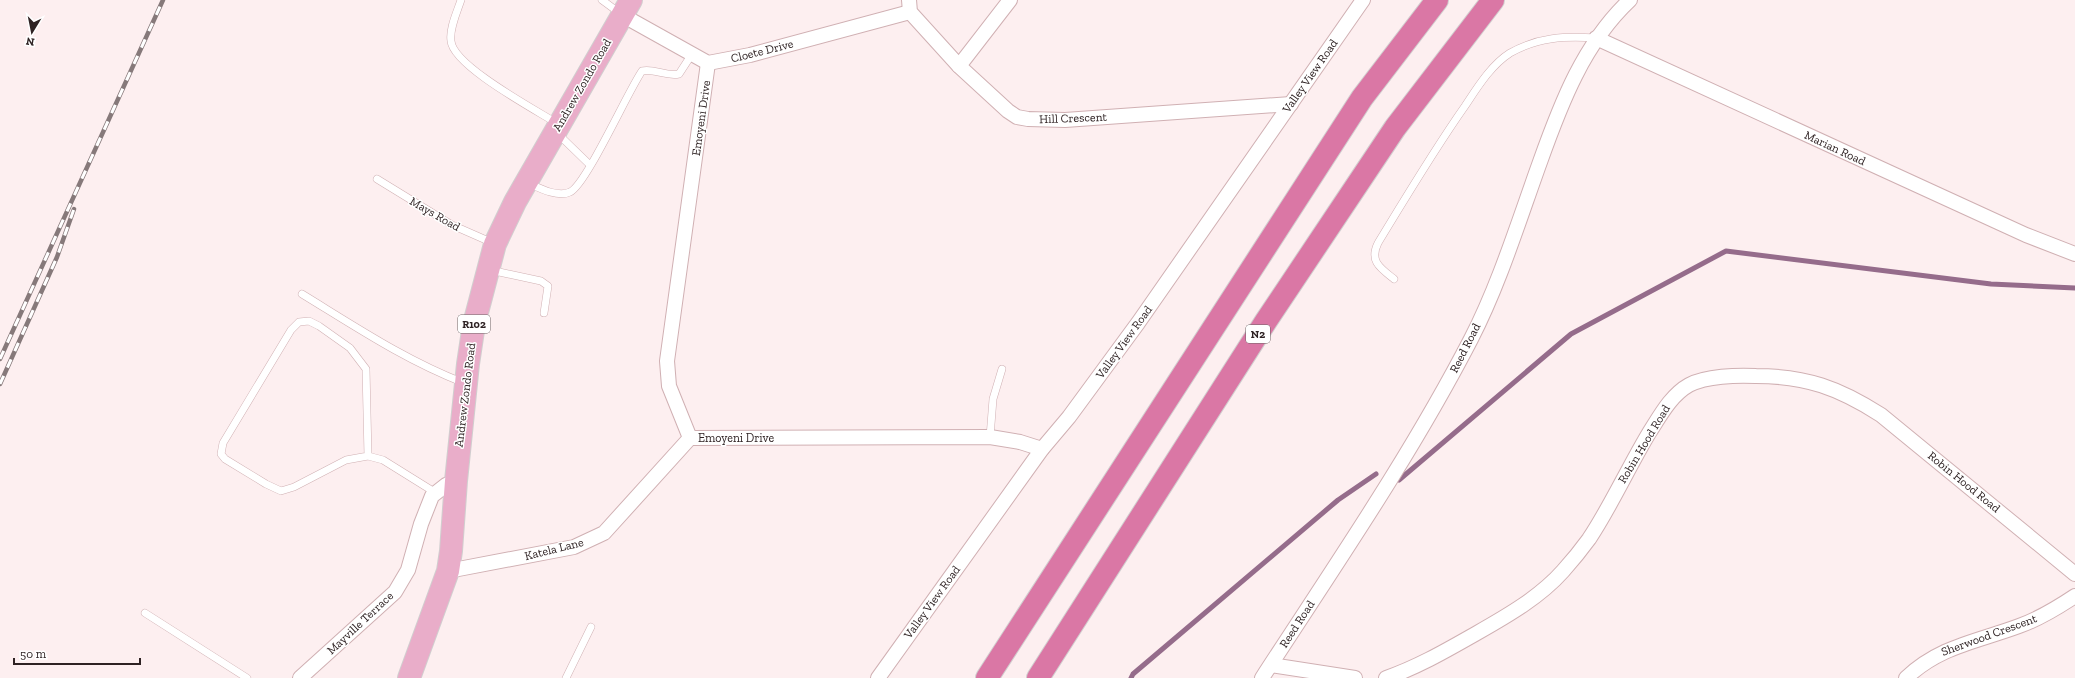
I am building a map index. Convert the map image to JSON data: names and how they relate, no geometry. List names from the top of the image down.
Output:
{
  "streets": {
    "highway": ["N2"],
    "main road": ["Andrew Zondo Road", "R102"],
    "street": [
      "Cloete Drive",
      "Valley View Road",
      "Emoyeni Drive",
      "Hill Crescent",
      "Marian Road",
      "Reed Road",
      "Robin Hood Road",
      "Katela Lane",
      "Mayville Terrace",
      "Sherwood Crescent"
    ],
    "lane": ["Mays Road"]
  },
  "crossings": [
    ["Cloete Drive", "Emoyeni Drive"],
    ["Cloete Drive", "Hill Crescent"],
    ["Valley View Road", "Emoyeni Drive"],
    ["Valley View Road", "Hill Crescent"],
    ["Andrew Zondo Road", "Mays Road"],
    ["Andrew Zondo Road", "Katela Lane"],
    ["Andrew Zondo Road", "Mayville Terrace"],
    ["Emoyeni Drive", "Katela Lane"],
    ["Marian Road", "Reed Road"]
  ],
  "scale_bar": "50 m",
  "north": "bottom"
}
